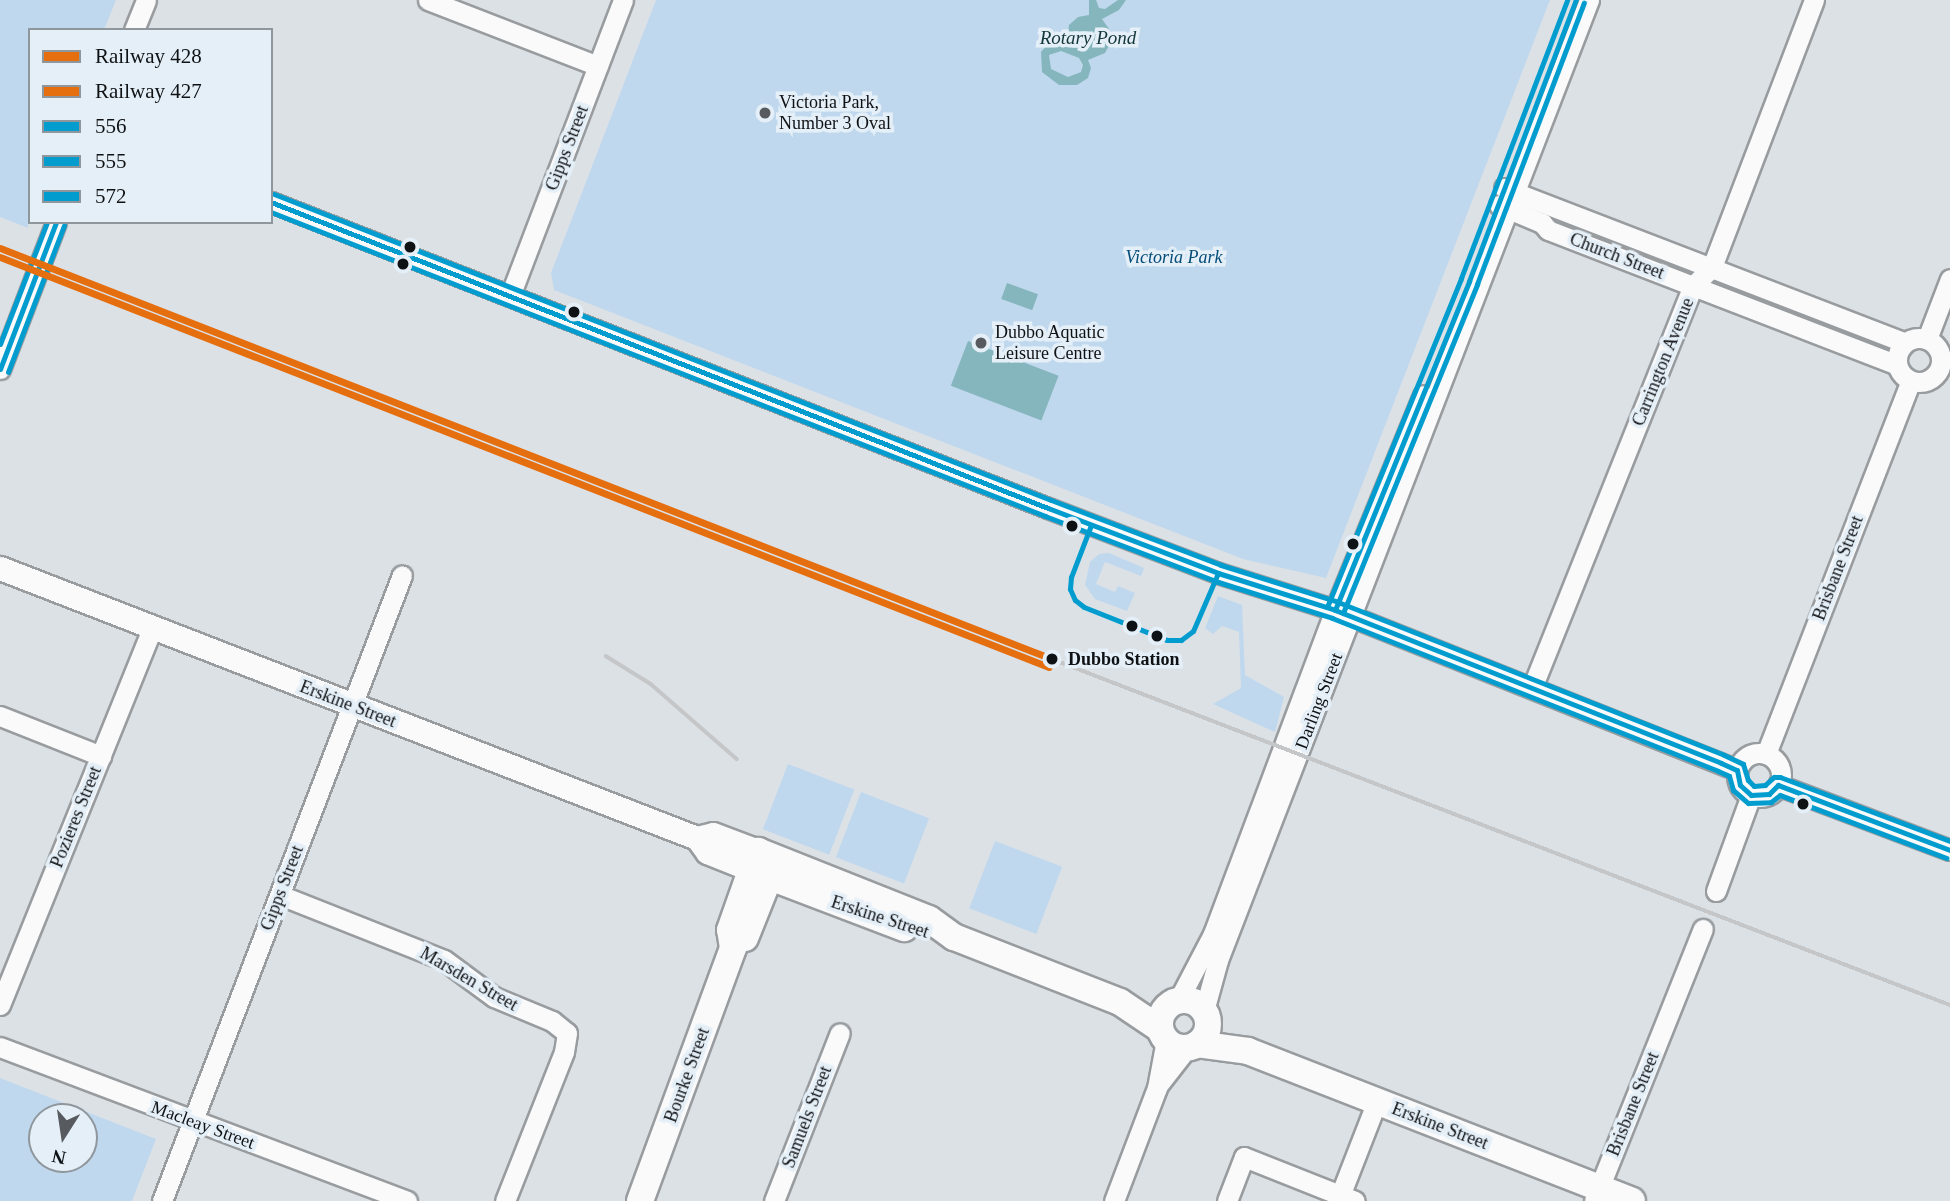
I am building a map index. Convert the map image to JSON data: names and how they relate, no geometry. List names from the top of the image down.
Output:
{
  "streets": {
    "highway": ["Erskine Street", "Bourke Street"],
    "street": [
      "Gipps Street",
      "Church Street",
      "Carrington Avenue",
      "Brisbane Street",
      "Darling Street",
      "Pozieres Street",
      "Marsden Street",
      "Samuels Street",
      "Macleay Street"
    ]
  },
  "crossings": [
    ["Gipps Street", "Erskine Street"],
    ["Gipps Street", "Marsden Street"],
    ["Gipps Street", "Macleay Street"],
    ["Church Street", "Carrington Avenue"],
    ["Church Street", "Brisbane Street"],
    ["Church Street", "Darling Street"],
    ["Brisbane Street", "Erskine Street"],
    ["Darling Street", "Erskine Street"],
    ["Erskine Street", "Pozieres Street"],
    ["Erskine Street", "Bourke Street"]
  ],
  "water": ["Rotary Pond"],
  "parks": ["Victoria Park"],
  "places": ["Victoria Park, Number 3 Oval", "Dubbo Aquatic Leisure Centre", "Dubbo Station"],
  "lines": [
    "transit line 556",
    "transit line 572",
    "transit line 555",
    "rail line 428",
    "rail line 427"
  ],
  "legend": [
    "Railway 428",
    "Railway 427",
    "556",
    "555",
    "572"
  ],
  "north": "bottom"
}
